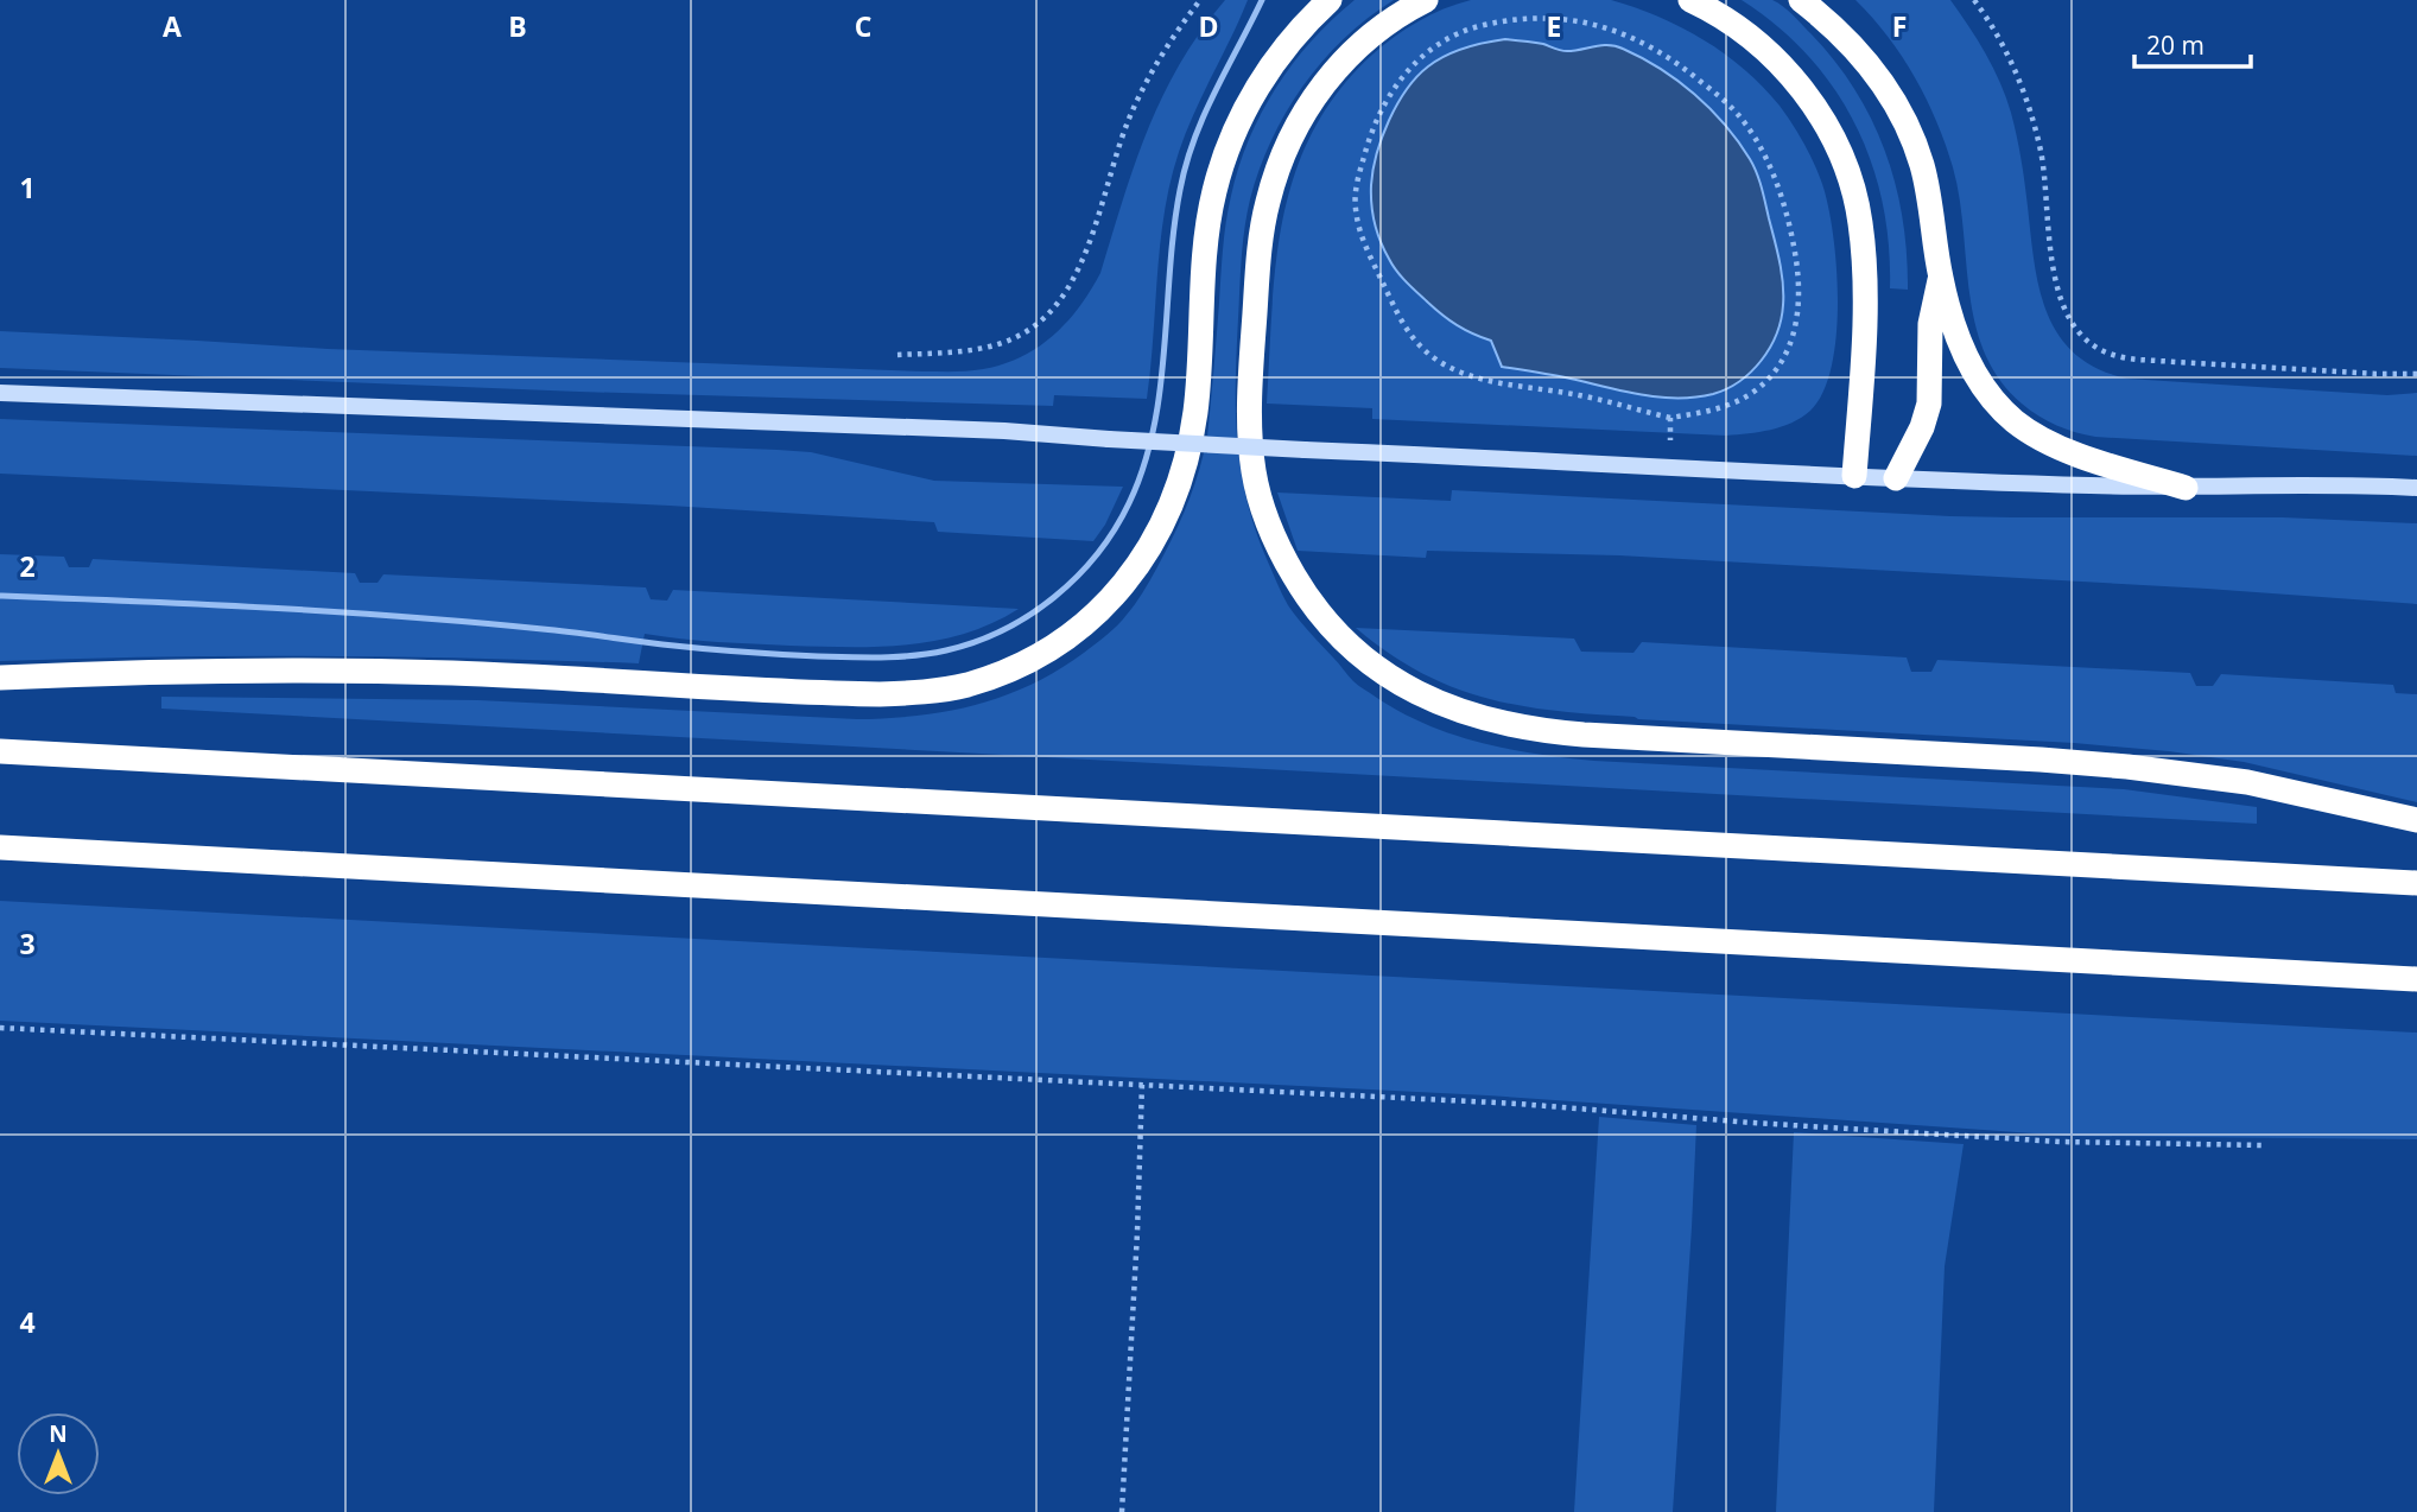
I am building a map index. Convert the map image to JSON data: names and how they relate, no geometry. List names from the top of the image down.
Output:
{
  "scale_bar": "20 m",
  "north": "top",
  "grid": {
    "columns": [
      "A",
      "B",
      "C",
      "D",
      "E",
      "F"
    ],
    "rows": [
      "1",
      "2",
      "3",
      "4"
    ]
  }
}
